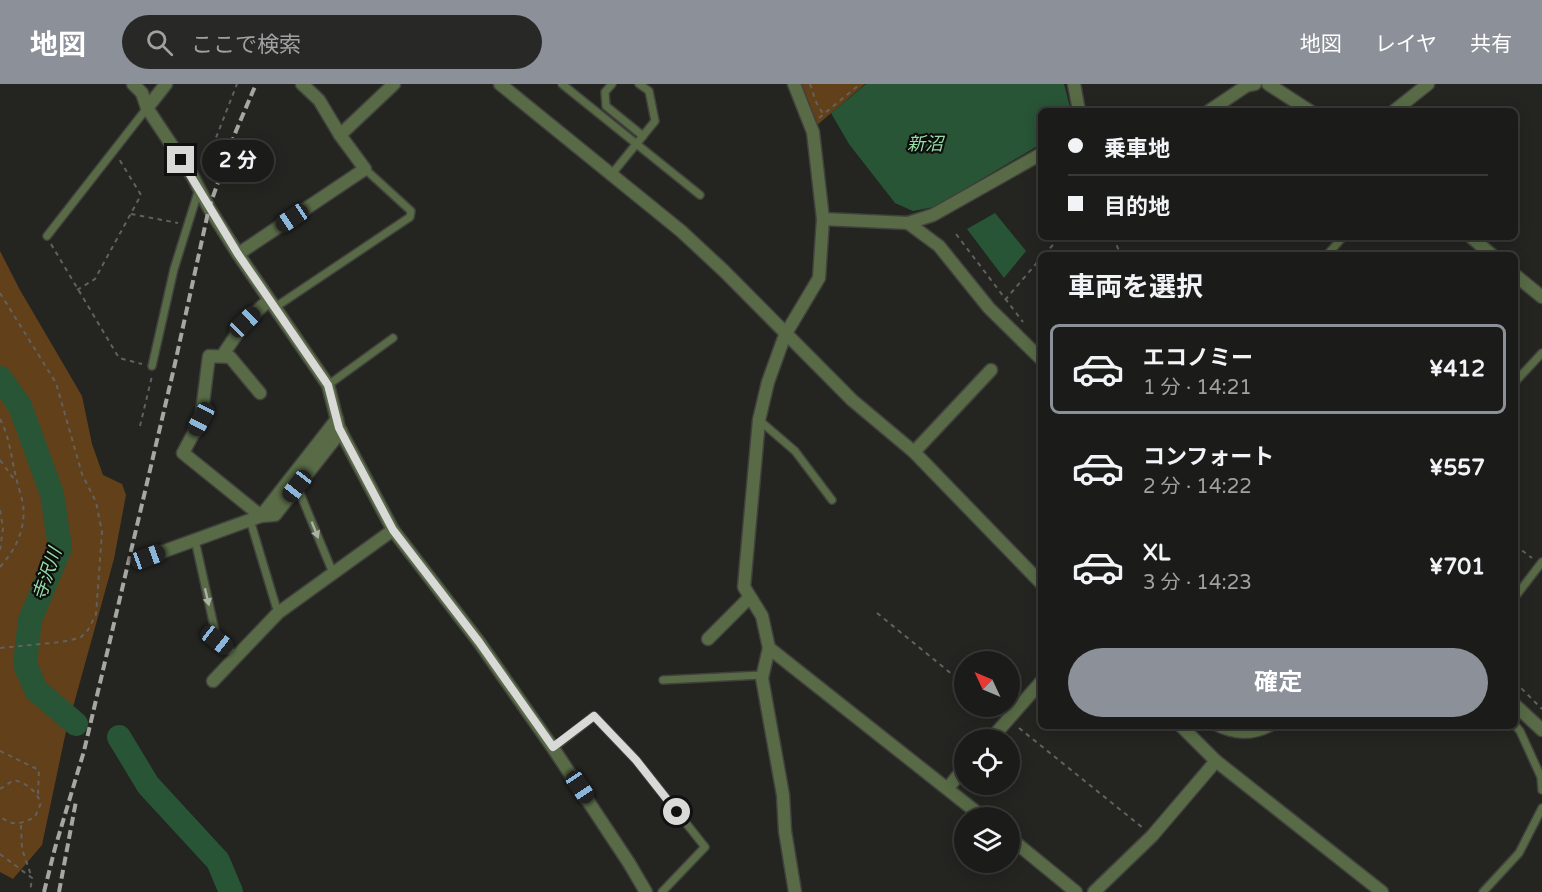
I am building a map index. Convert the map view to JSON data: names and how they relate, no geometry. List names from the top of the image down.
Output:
{
  "water": ["新沼", "寺沢川"],
  "north": "top left",
  "page": {
    "header": "地図",
    "search": "ここで検索",
    "nav": ["地図", "レイヤ", "共有"],
    "banner": ["乗車地", "目的地"],
    "bubble": "2 分",
    "heading": "車両を選択",
    "list": [
      {
        "name": "エコノミー",
        "note": "1 分 · 14:21",
        "value": "¥412"
      },
      {
        "name": "コンフォート",
        "note": "2 分 · 14:22",
        "value": "¥557"
      },
      {
        "name": "XL",
        "note": "3 分 · 14:23",
        "value": "¥701"
      }
    ],
    "buttons": "確定"
  }
}
